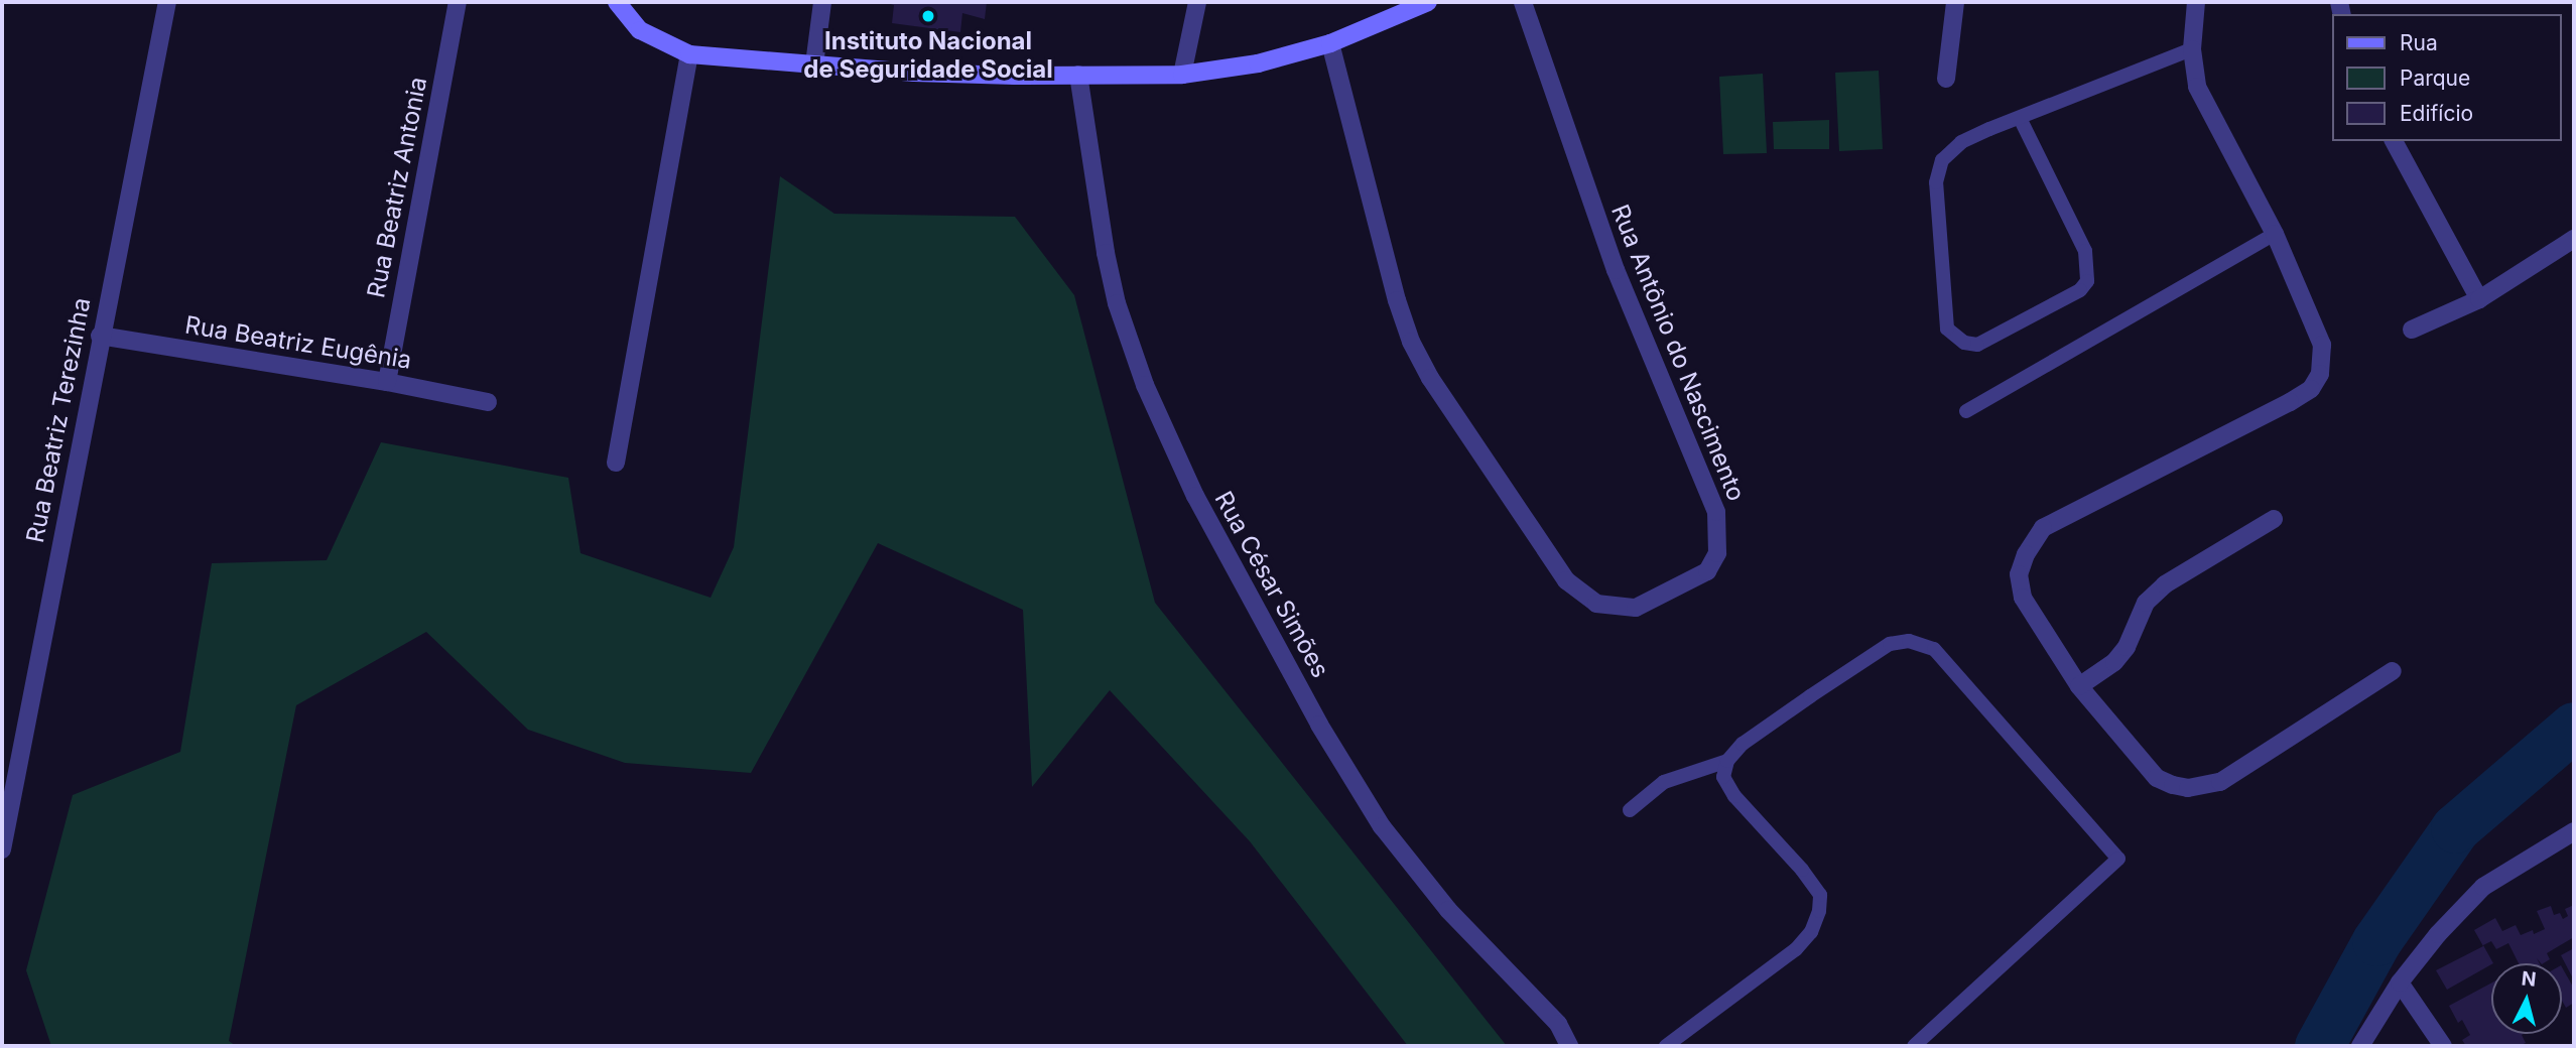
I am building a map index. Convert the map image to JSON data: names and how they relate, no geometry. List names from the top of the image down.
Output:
{
  "streets": {
    "street": [
      "Rua Beatriz Antonia",
      "Rua Beatriz Eugênia",
      "Rua Antônio do Nascimento",
      "Rua Beatriz Terezinha",
      "Rua César Simões"
    ]
  },
  "crossings": [
    ["Rua Beatriz Antonia", "Rua Beatriz Eugênia"],
    ["Rua Beatriz Eugênia", "Rua Beatriz Terezinha"]
  ],
  "places": ["Instituto Nacional de Seguridade Social"],
  "legend": ["Rua", "Parque", "Edifício"],
  "north": "top"
}
